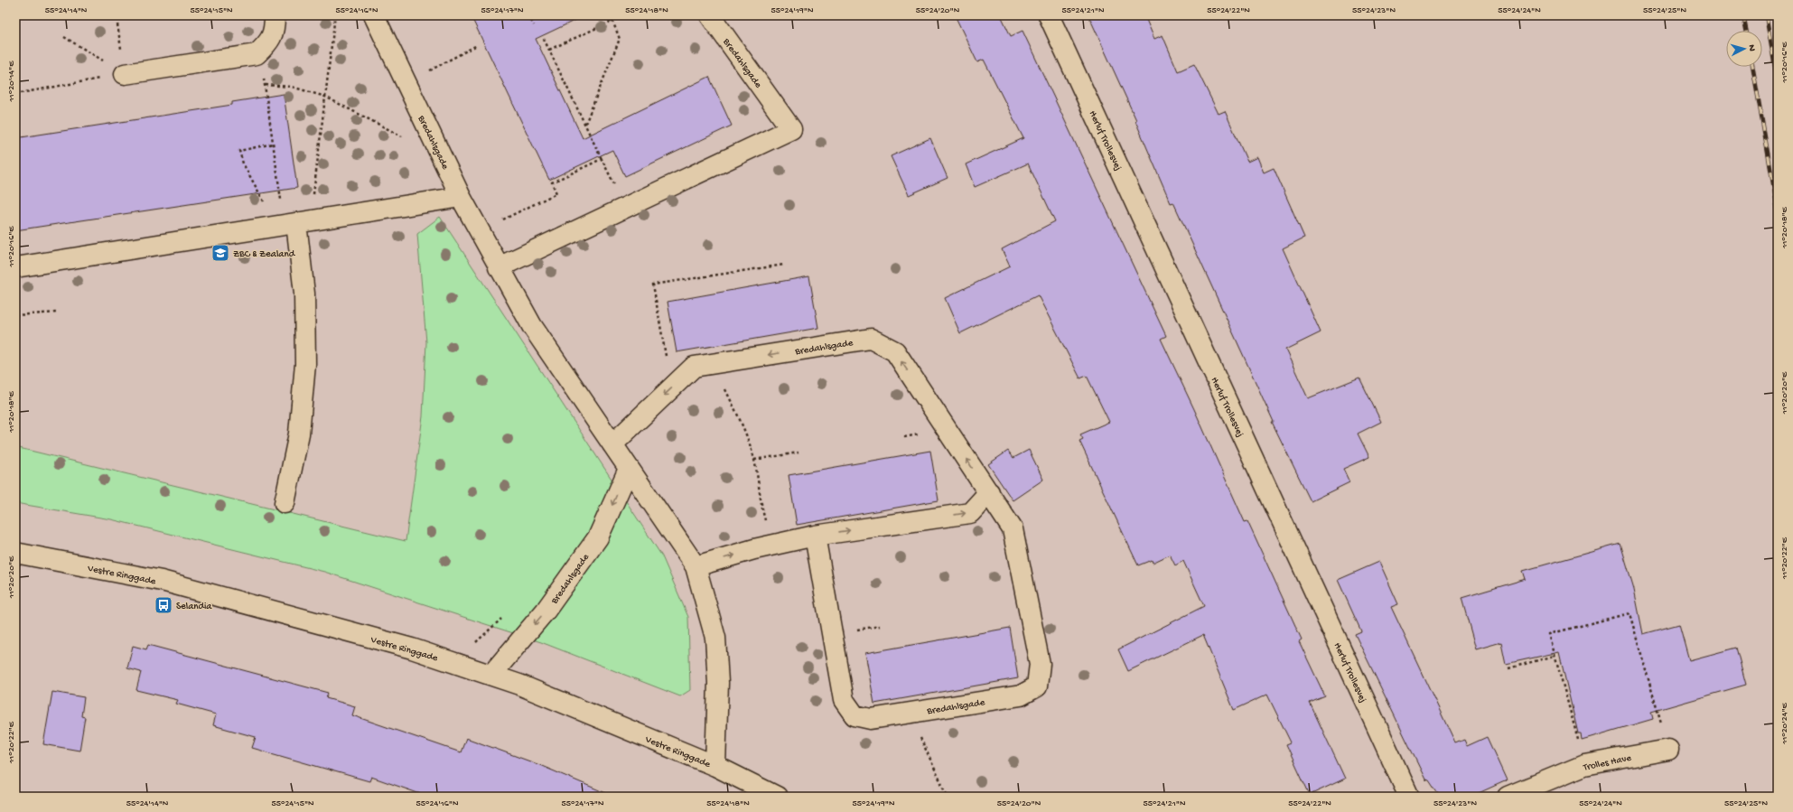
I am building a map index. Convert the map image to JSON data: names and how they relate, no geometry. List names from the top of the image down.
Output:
{
  "streets": {
    "street": [
      "Bredahlsgade",
      "Herluf Trollesvej",
      "Vestre Ringgade",
      "Trolles Have"
    ]
  },
  "crossings": [
    ["Bredahlsgade", "Vestre Ringgade"]
  ],
  "places": {
    "school or university": ["ZBC & Zealand"],
    "bus stop": ["Selandia"]
  },
  "north": "right",
  "coordinates": [
    "55°24'14\"N",
    "55°24'15\"N",
    "55°24'16\"N",
    "55°24'17\"N",
    "55°24'18\"N",
    "55°24'19\"N",
    "55°24'20\"N",
    "55°24'21\"N",
    "55°24'22\"N",
    "55°24'23\"N",
    "55°24'24\"N",
    "55°24'25\"N",
    "11°20'16\"E",
    "11°20'14\"E",
    "11°20'18\"E",
    "11°20'20\"E",
    "11°20'22\"E",
    "11°20'24\"E"
  ]
}
